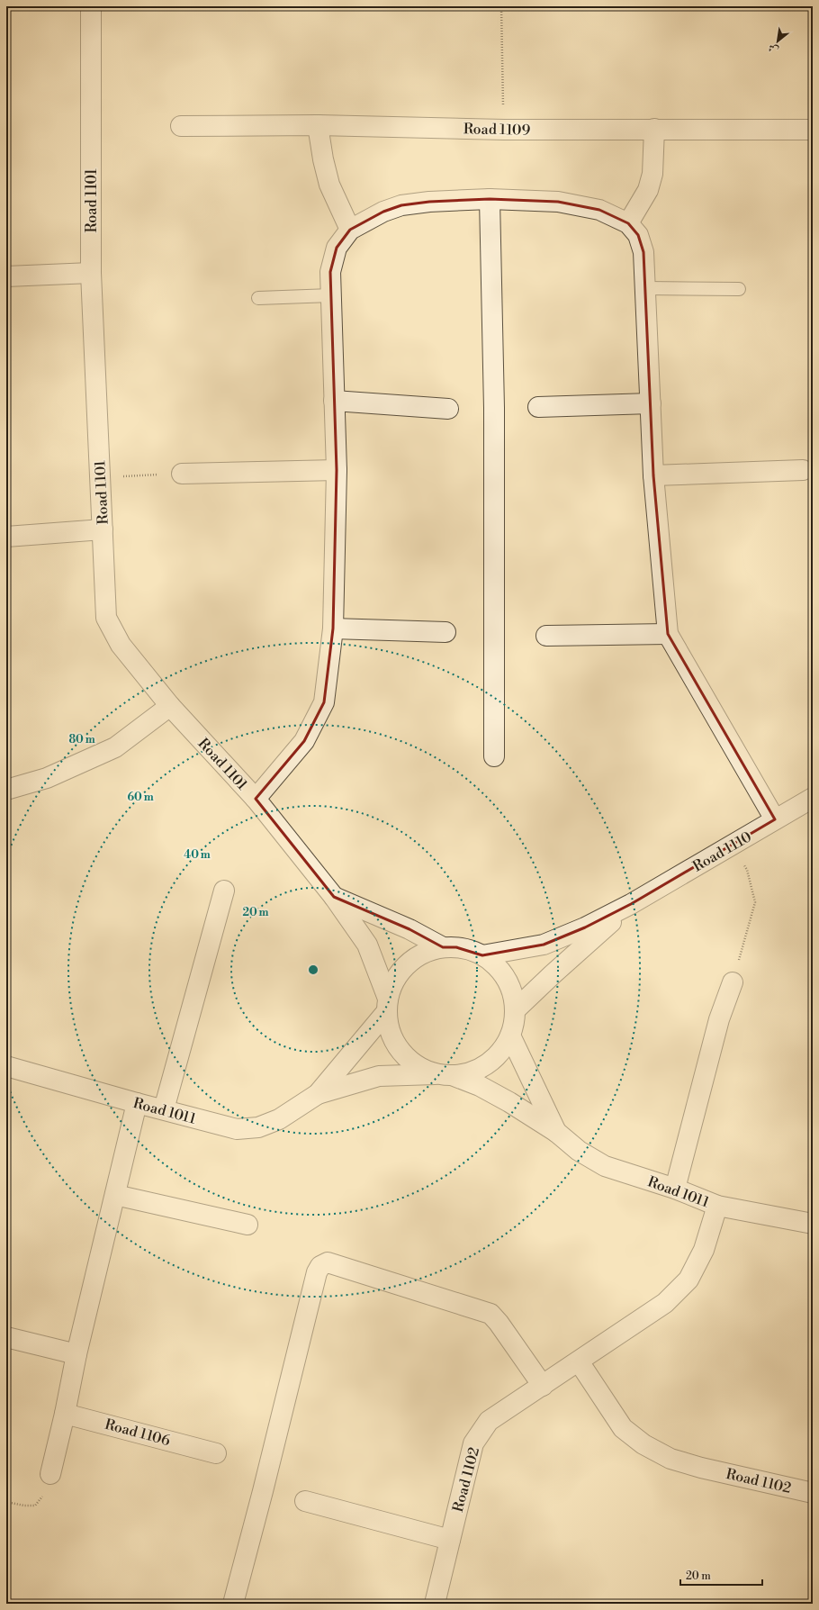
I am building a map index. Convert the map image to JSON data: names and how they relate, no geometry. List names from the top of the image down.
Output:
{
  "streets": {
    "street": [
      "Road 1109",
      "Road 1101",
      "Road 1110",
      "Road 1011",
      "Road 1106",
      "Road 1102"
    ]
  },
  "crossings": [
    ["Road 1101", "Road 1110"],
    ["Road 1101", "Road 1011"],
    ["Road 1110", "Road 1011"],
    ["Road 1011", "Road 1102"]
  ],
  "scale_bar": "20 m",
  "north": "bottom left",
  "rings": [
    "80 m",
    "60 m",
    "40 m",
    "20 m"
  ]
}
